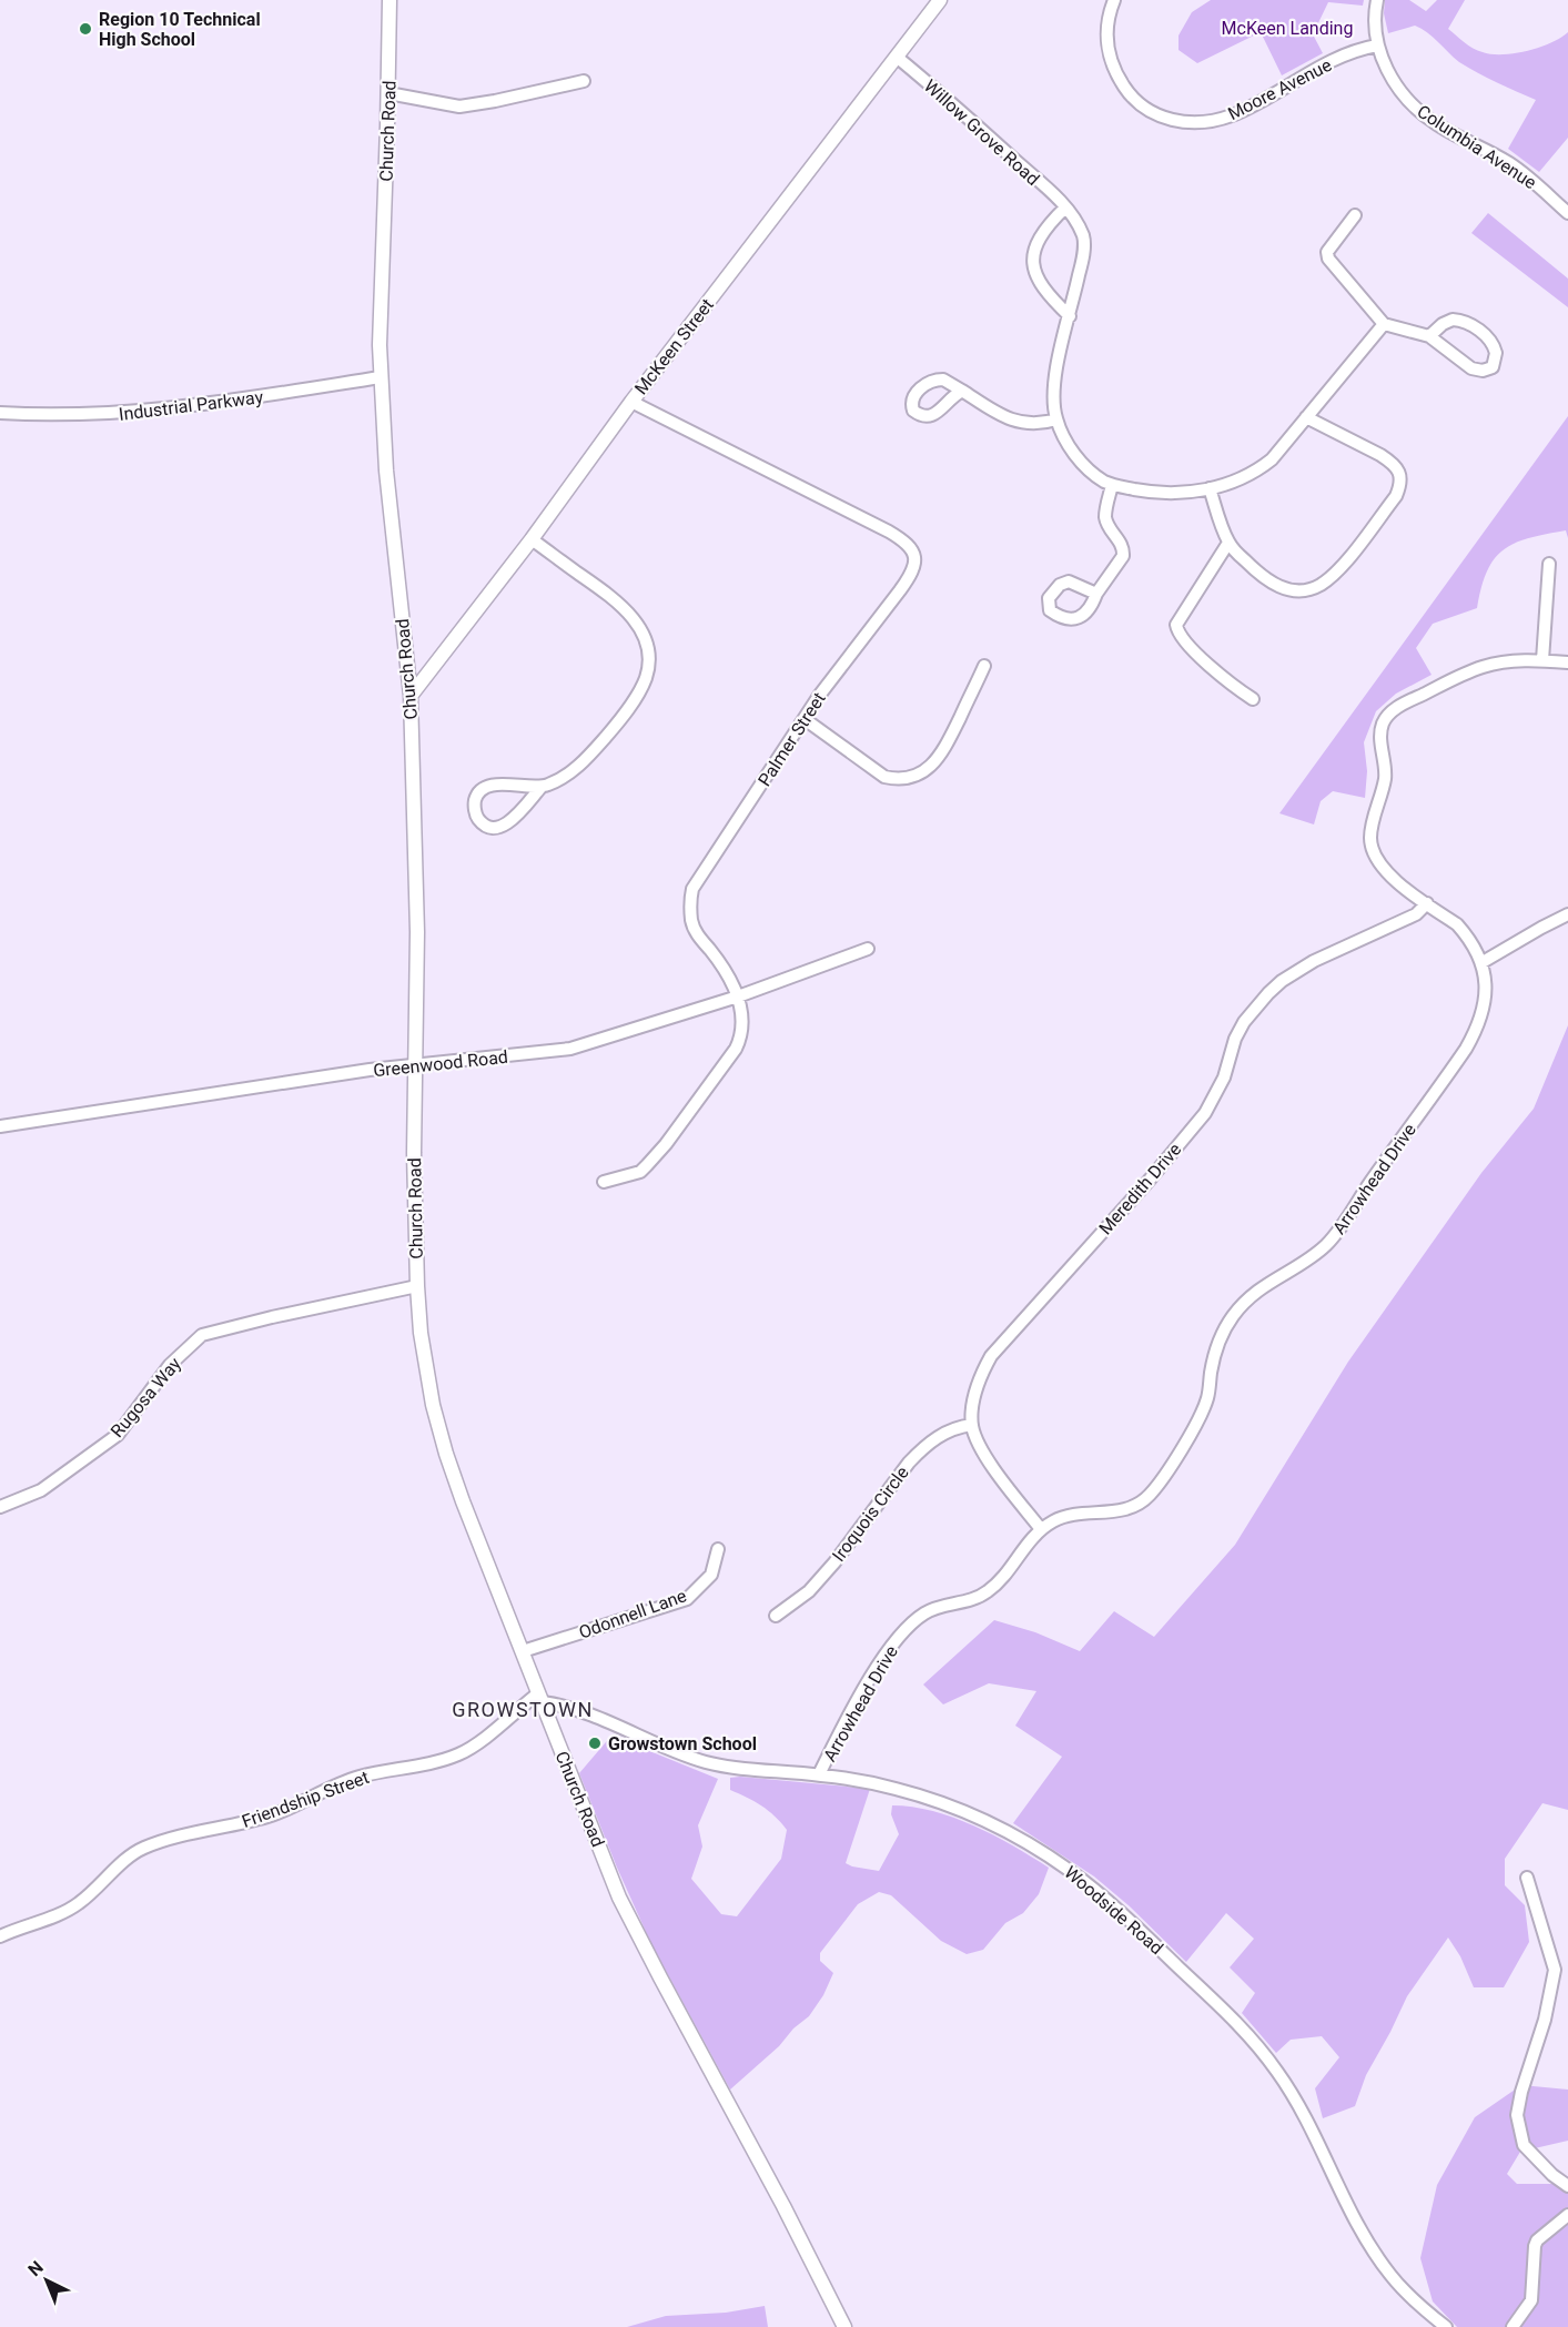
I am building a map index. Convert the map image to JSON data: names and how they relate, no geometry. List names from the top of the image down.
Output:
{
  "streets": {
    "street": [
      "Moore Avenue",
      "Church Road",
      "Willow Grove Road",
      "Columbia Avenue",
      "McKeen Street",
      "Industrial Parkway",
      "Palmer Street",
      "Greenwood Road",
      "Arrowhead Drive",
      "Meredith Drive",
      "Rugosa Way",
      "Iroquois Circle",
      "Odonnell Lane",
      "Friendship Street",
      "Woodside Road"
    ]
  },
  "crossings": [
    ["Moore Avenue", "Columbia Avenue"],
    ["Church Road", "McKeen Street"],
    ["Church Road", "Industrial Parkway"],
    ["Church Road", "Greenwood Road"],
    ["Church Road", "Rugosa Way"],
    ["Church Road", "Odonnell Lane"],
    ["Church Road", "Friendship Street"],
    ["Church Road", "Woodside Road"],
    ["Willow Grove Road", "McKeen Street"],
    ["McKeen Street", "Palmer Street"],
    ["Palmer Street", "Greenwood Road"],
    ["Arrowhead Drive", "Woodside Road"],
    ["Meredith Drive", "Iroquois Circle"],
    ["Friendship Street", "Woodside Road"]
  ],
  "districts": ["GROWSTOWN"],
  "parks": ["McKeen Landing"],
  "places": ["Region 10 Technical High School", "Growstown School"],
  "north": "top left"
}
